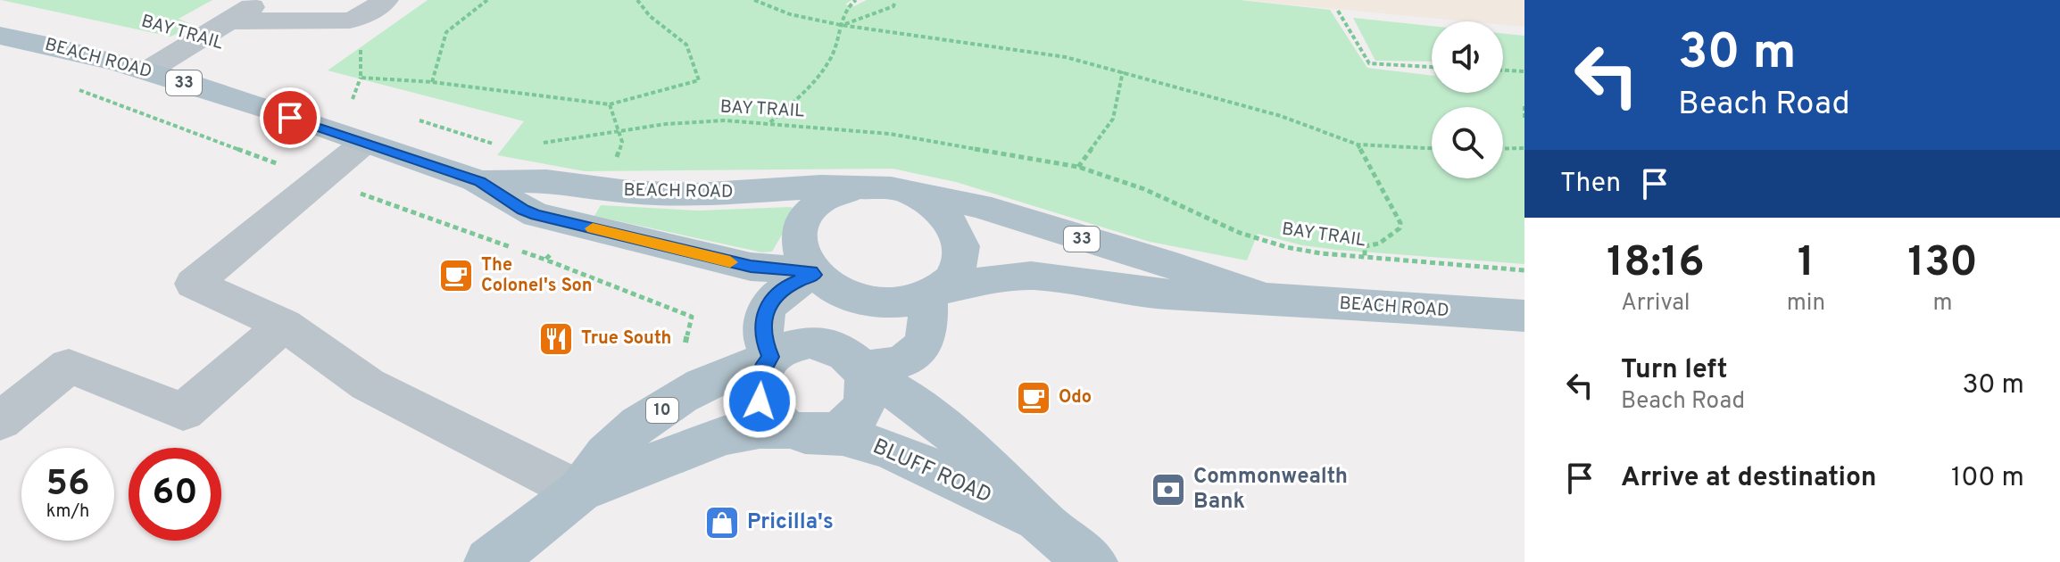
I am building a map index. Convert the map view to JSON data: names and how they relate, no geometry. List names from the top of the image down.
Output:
{
  "streets": {
    "main road": [
      "BEACH ROAD",
      "33",
      "10",
      "BLUFF ROAD"
    ],
    "path": ["BAY TRAIL"]
  },
  "crossings": [
    ["10", "BLUFF ROAD"]
  ],
  "places": {
    "cafe": ["The Colonel's Son", "Odo"],
    "restaurant": ["True South"],
    "bank": ["Commonwealth Bank"],
    "shop": ["Pricilla's"]
  },
  "page": {
    "turn": ["30 m", "Beach Road"],
    "then": "Then",
    "eta": [
      "18:16",
      "Arrival",
      "1",
      "min",
      "130",
      "m"
    ],
    "list": [
      {
        "name": "Turn left",
        "note": "Beach Road",
        "value": "30 m"
      },
      {
        "name": "Arrive at destination",
        "value": "100 m"
      }
    ],
    "speed": "56 km/h",
    "limit": "60"
  }
}
